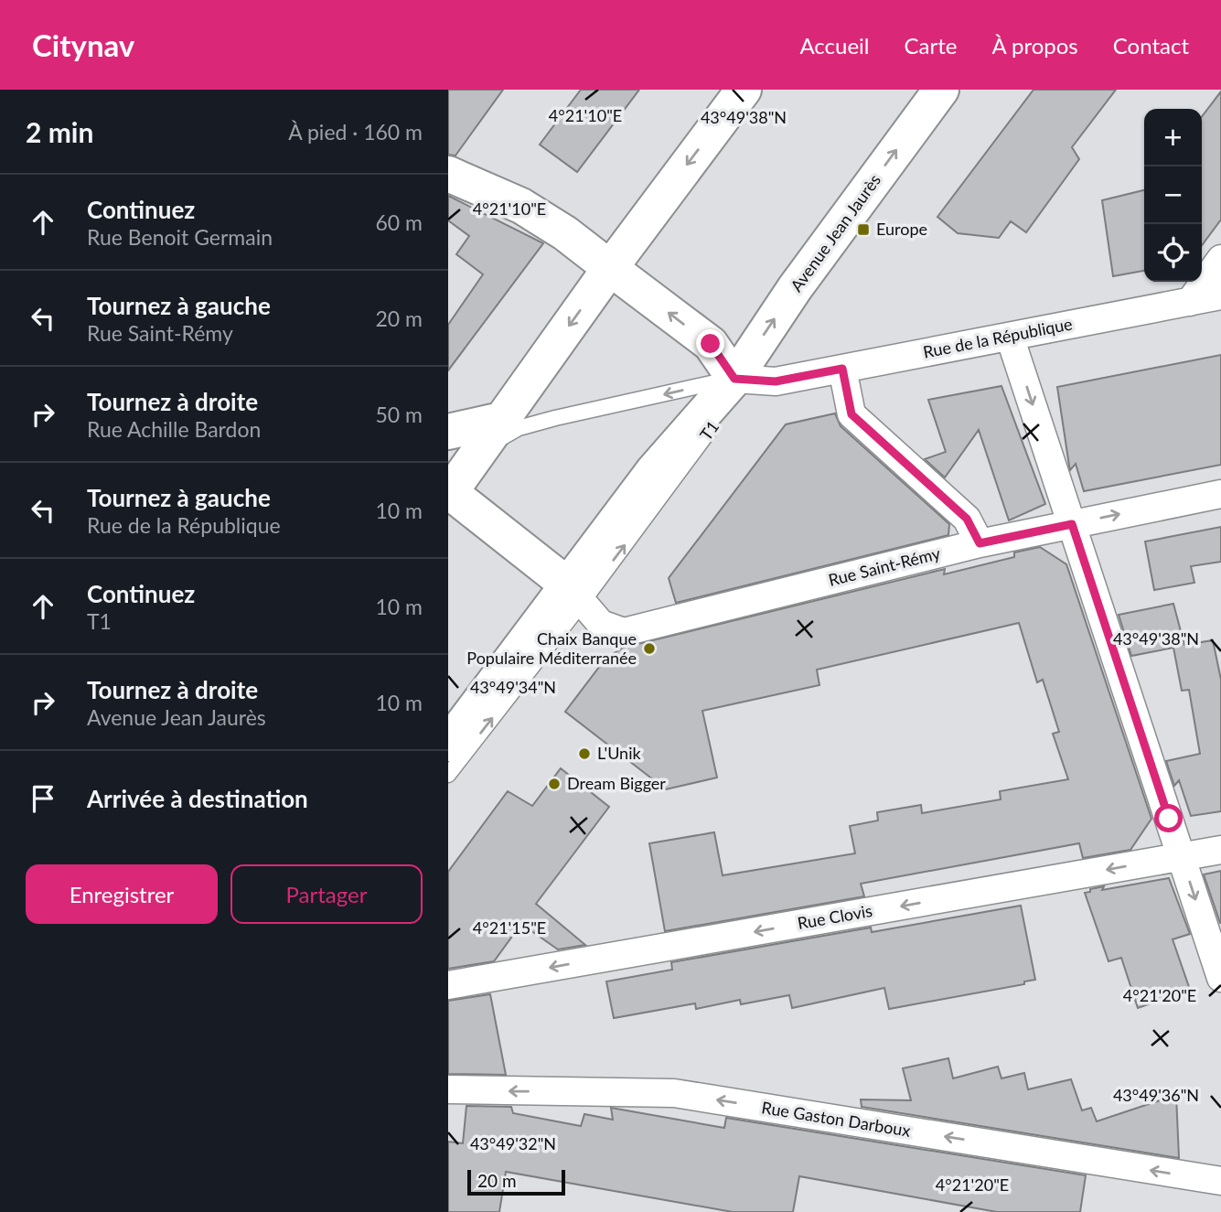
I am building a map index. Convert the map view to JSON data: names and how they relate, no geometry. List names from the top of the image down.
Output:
{
  "streets": {
    "main road": ["Avenue Jean Jaurès"],
    "street": [
      "Rue de la République",
      "Rue Saint-Rémy",
      "Rue Clovis",
      "Rue Gaston Darboux"
    ]
  },
  "crossings": [
    ["Avenue Jean Jaurès", "Rue de la République"],
    ["Avenue Jean Jaurès", "Rue Saint-Rémy"]
  ],
  "one_way": ["Rue Clovis", "Rue Gaston Darboux"],
  "places": {
    "transit": ["Europe"],
    "other": ["Chaix Banque Populaire Méditerranée", "L'Unik", "Dream Bigger"]
  },
  "scale_bar": "20 m",
  "page": {
    "header": "Citynav",
    "nav": [
      "Accueil",
      "Carte",
      "À propos",
      "Contact"
    ],
    "heading": ["2 min", "À pied · 160 m"],
    "map_buttons": ["+", "−"],
    "list": [
      ["Continuez", "Rue Benoit Germain", "60 m"],
      ["Tournez à gauche", "Rue Saint-Rémy", "20 m"],
      ["Tournez à droite", "Rue Achille Bardon", "50 m"],
      ["Tournez à gauche", "Rue de la République", "10 m"],
      ["Continuez", "T1", "10 m"],
      ["Tournez à droite", "Avenue Jean Jaurès", "10 m"],
      "Arrivée à destination"
    ],
    "buttons": ["Enregistrer", "Partager"],
    "scale": "20 m"
  },
  "coordinates": [
    "4°21'10\"E",
    "43°49'38\"N",
    "43°49'34\"N",
    "4°21'15\"E",
    "4°21'20\"E",
    "43°49'36\"N",
    "43°49'32\"N"
  ]
}
